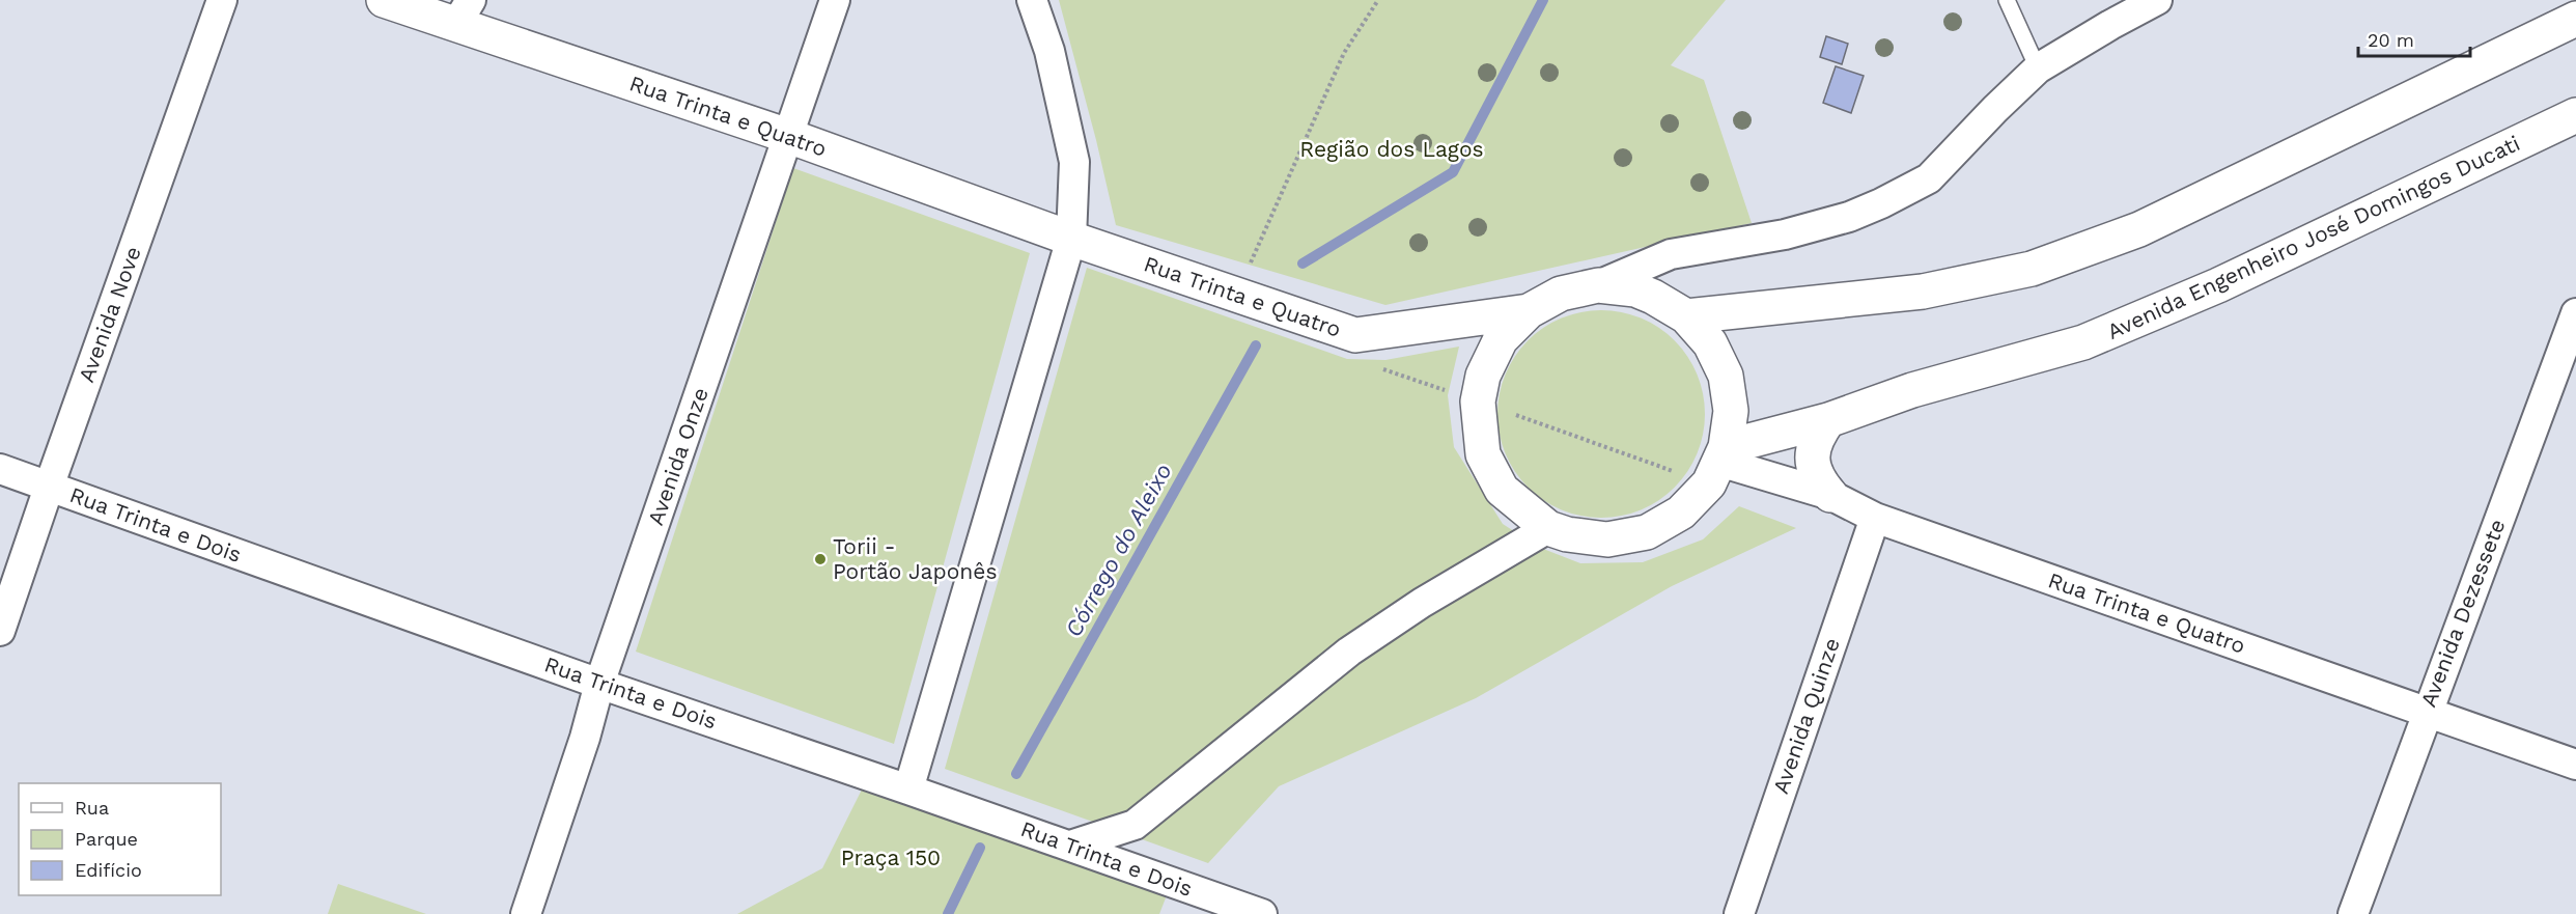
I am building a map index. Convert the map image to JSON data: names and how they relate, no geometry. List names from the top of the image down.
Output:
{
  "streets": {
    "main road": ["Rua Trinta e Quatro", "Avenida Engenheiro José Domingos Ducati"],
    "street": [
      "Avenida Nove",
      "Avenida Onze",
      "Rua Trinta e Dois",
      "Avenida Dezessete",
      "Avenida Quinze"
    ]
  },
  "crossings": [
    ["Rua Trinta e Quatro", "Avenida Engenheiro José Domingos Ducati"],
    ["Rua Trinta e Quatro", "Avenida Onze"],
    ["Rua Trinta e Quatro", "Avenida Dezessete"],
    ["Rua Trinta e Quatro", "Avenida Quinze"],
    ["Avenida Nove", "Rua Trinta e Dois"],
    ["Avenida Onze", "Rua Trinta e Dois"]
  ],
  "water": ["Córrego do Aleixo"],
  "parks": ["Região dos Lagos", "Praça 150"],
  "places": ["Torii - Portão Japonês"],
  "legend": ["Rua", "Parque", "Edifício"],
  "scale_bar": "20 m"
}
